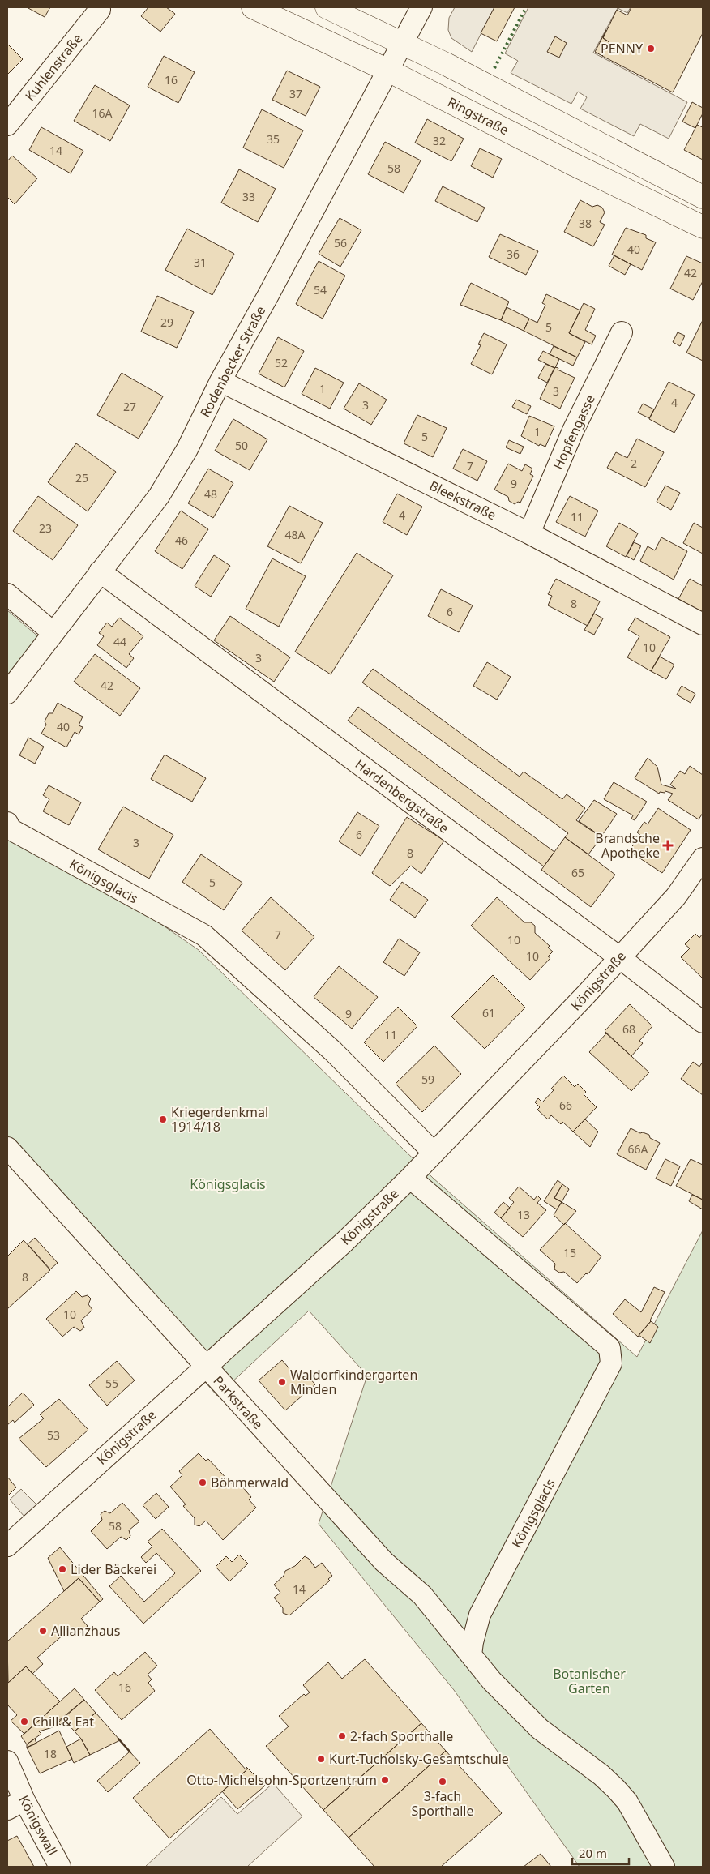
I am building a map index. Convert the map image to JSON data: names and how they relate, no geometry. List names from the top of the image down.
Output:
{
  "streets": {
    "main road": ["Ringstraße"],
    "street": [
      "Kuhlenstraße",
      "Rodenbecker Straße",
      "Hopfengasse",
      "Bleekstraße",
      "Hardenbergstraße",
      "Königsglacis",
      "Königstraße",
      "Parkstraße",
      "Königswall"
    ]
  },
  "crossings": [
    ["Ringstraße", "Rodenbecker Straße"],
    ["Rodenbecker Straße", "Bleekstraße"],
    ["Rodenbecker Straße", "Hardenbergstraße"],
    ["Hopfengasse", "Bleekstraße"],
    ["Hardenbergstraße", "Königstraße"],
    ["Königsglacis", "Königstraße"],
    ["Königsglacis", "Parkstraße"],
    ["Königstraße", "Parkstraße"]
  ],
  "parks": ["Königsglacis", "Botanischer Garten"],
  "places": {
    "other": [
      "PENNY",
      "Kriegerdenkmal 1914/18",
      "Waldorfkindergarten Minden",
      "Böhmerwald",
      "Lider Bäckerei",
      "Allianzhaus",
      "Chill & Eat",
      "2-fach Sporthalle",
      "Kurt-Tucholsky-Gesamtschule",
      "Otto-Michelsohn-Sportzentrum",
      "3-fach Sporthalle"
    ],
    "health": ["Brandsche Apotheke"]
  },
  "house_numbers": [
    "16",
    "37",
    "16A",
    "35",
    "32",
    "14",
    "58",
    "33",
    "38",
    "56",
    "40",
    "36",
    "31",
    "42",
    "54",
    "29",
    "5",
    "52",
    "1",
    "3",
    "4",
    "3",
    "27",
    "1",
    "5",
    "50",
    "2",
    "7",
    "25",
    "9",
    "48",
    "4",
    "11",
    "23",
    "48A",
    "46",
    "8",
    "6",
    "44",
    "10",
    "3",
    "42",
    "40",
    "6",
    "3",
    "8",
    "65",
    "5",
    "7",
    "10",
    "10",
    "61",
    "9",
    "68",
    "11",
    "59",
    "66",
    "66A",
    "13",
    "15",
    "8",
    "10",
    "55",
    "53",
    "58",
    "14",
    "16",
    "18"
  ],
  "scale_bar": "20 m"
}
